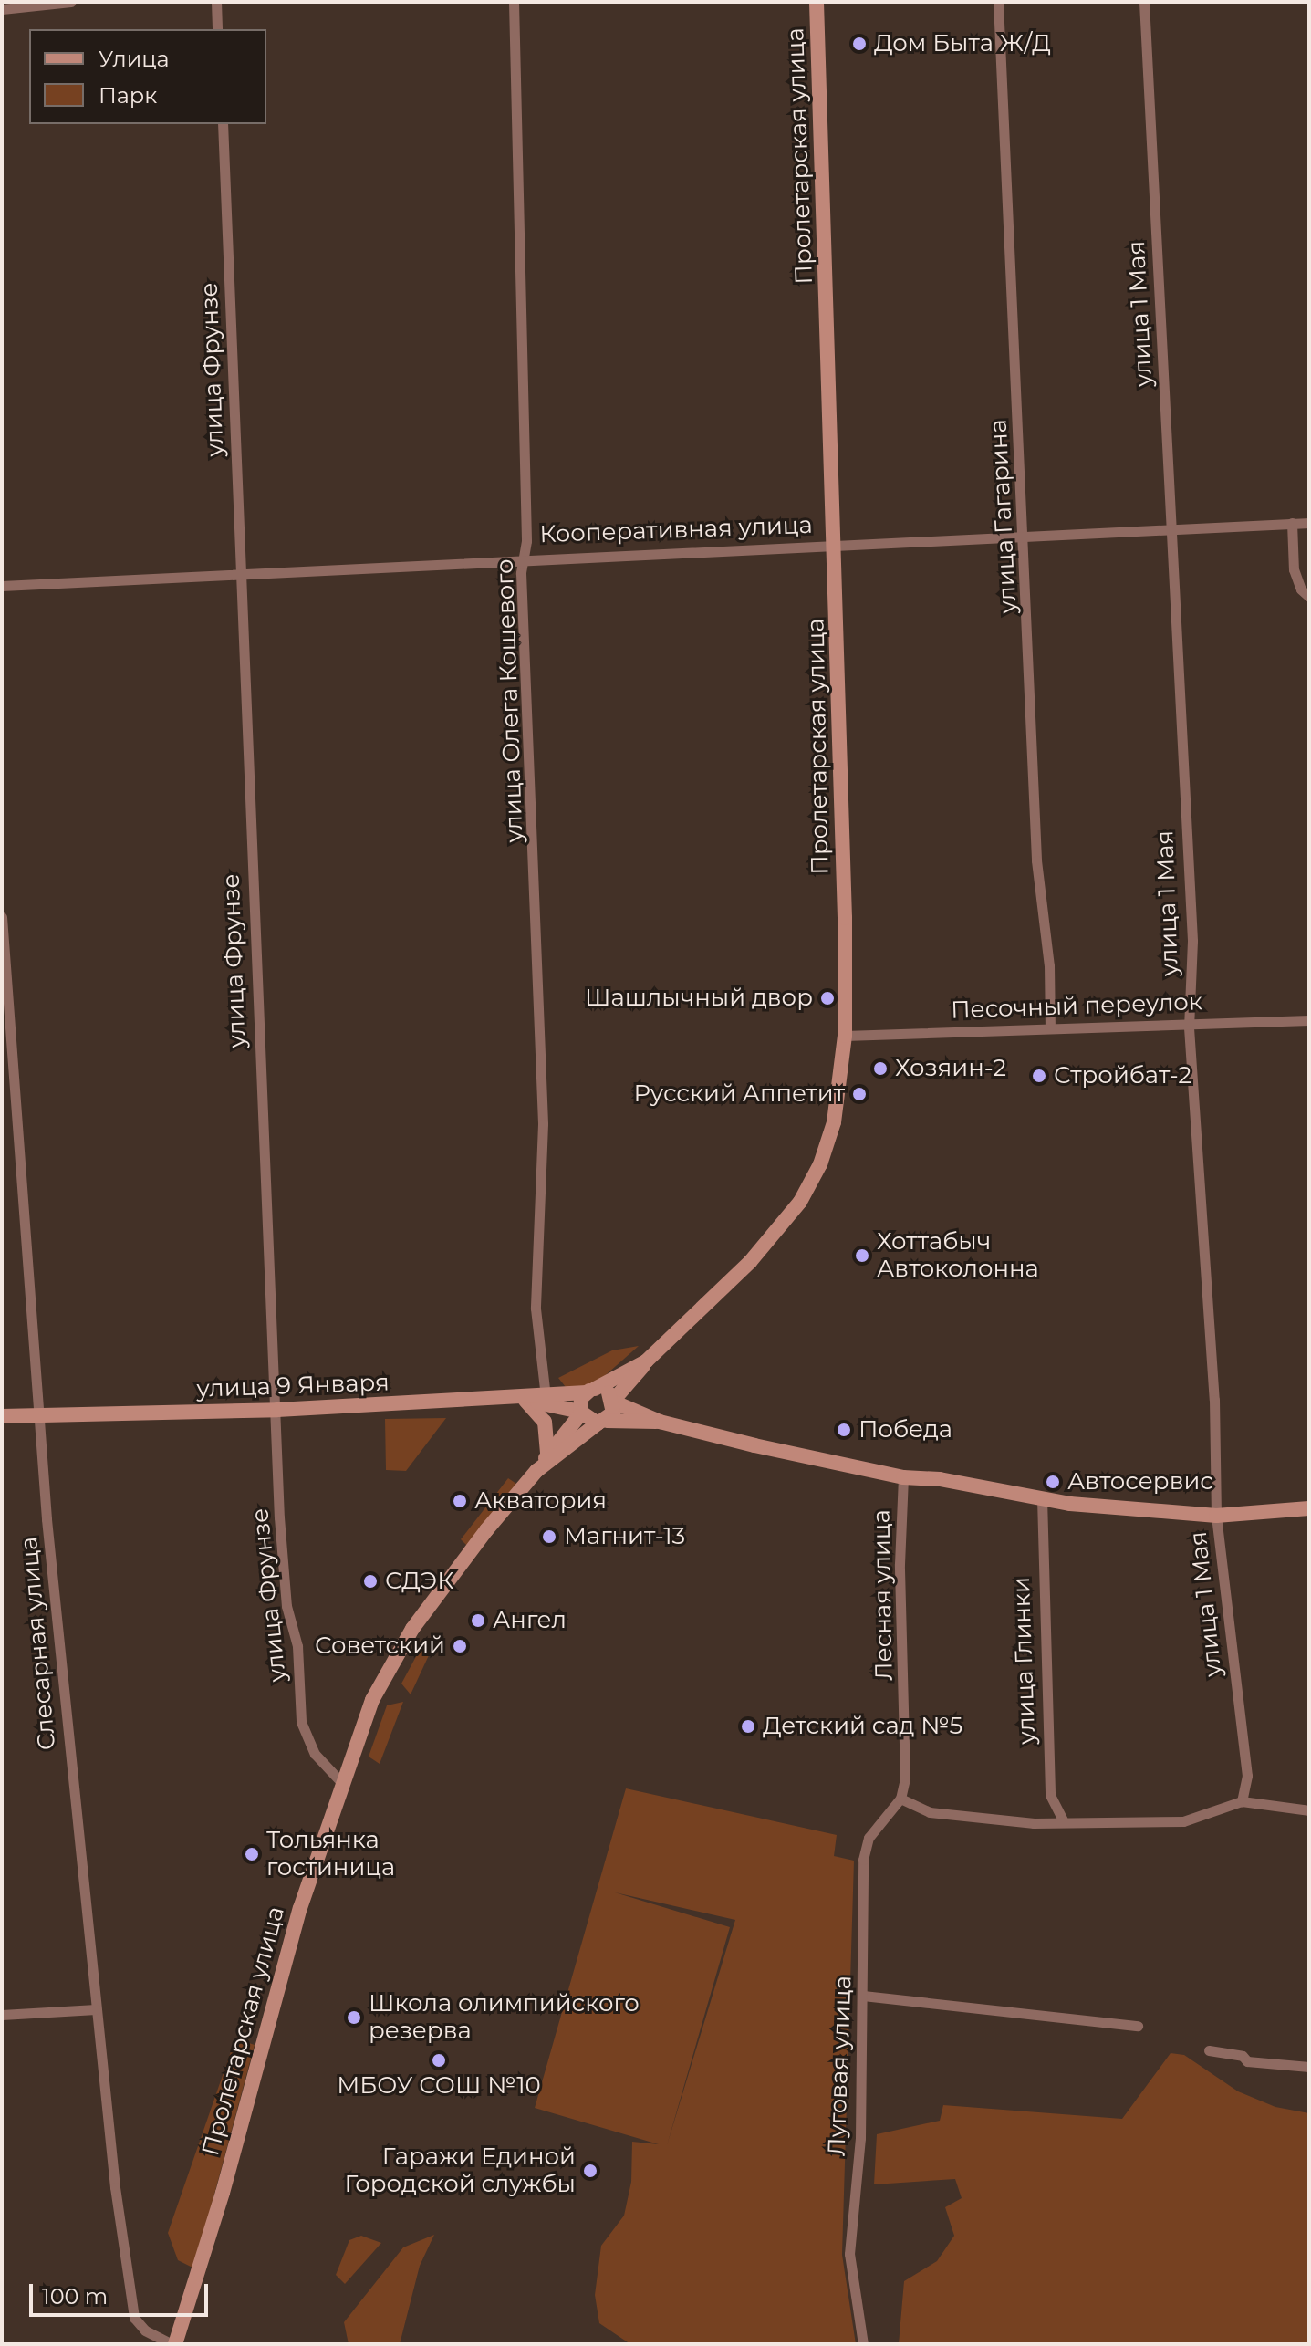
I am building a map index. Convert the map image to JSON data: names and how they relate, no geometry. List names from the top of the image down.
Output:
{
  "streets": {
    "main road": ["Пролетарская улица", "улица 9 Января"],
    "street": [
      "улица 1 Мая",
      "улица Фрунзе",
      "улица Гагарина",
      "Кооперативная улица",
      "улица Олега Кошевого",
      "Песочный переулок",
      "Лесная улица",
      "Слесарная улица",
      "улица Глинки",
      "Луговая улица"
    ]
  },
  "crossings": [
    ["Пролетарская улица", "улица Фрунзе"],
    ["Пролетарская улица", "Кооперативная улица"],
    ["Пролетарская улица", "Песочный переулок"],
    ["Пролетарская улица", "улица 9 Января"],
    ["Пролетарская улица", "Слесарная улица"],
    ["улица 1 Мая", "Кооперативная улица"],
    ["улица 1 Мая", "Песочный переулок"],
    ["улица Фрунзе", "Кооперативная улица"],
    ["улица Фрунзе", "улица 9 Января"],
    ["улица Гагарина", "Кооперативная улица"],
    ["улица Гагарина", "Песочный переулок"],
    ["Кооперативная улица", "улица Олега Кошевого"],
    ["улица Олега Кошевого", "улица 9 Января"],
    ["улица 9 Января", "Слесарная улица"],
    ["Лесная улица", "Луговая улица"]
  ],
  "places": [
    "Дом Быта Ж/Д",
    "Шашлычный двор",
    "Хозяин-2",
    "Стройбат-2",
    "Русский Аппетит",
    "Хоттабыч Автоколонна",
    "Победа",
    "Автосервис",
    "Акватория",
    "Магнит-13",
    "СДЭК",
    "Ангел",
    "Советский",
    "Детский сад №5",
    "Тольянка гостиница",
    "Школа олимпийского резерва",
    "МБОУ СОШ №10",
    "Гаражи Единой Городской службы"
  ],
  "legend": ["Улица", "Парк"],
  "scale_bar": "100 m"
}
